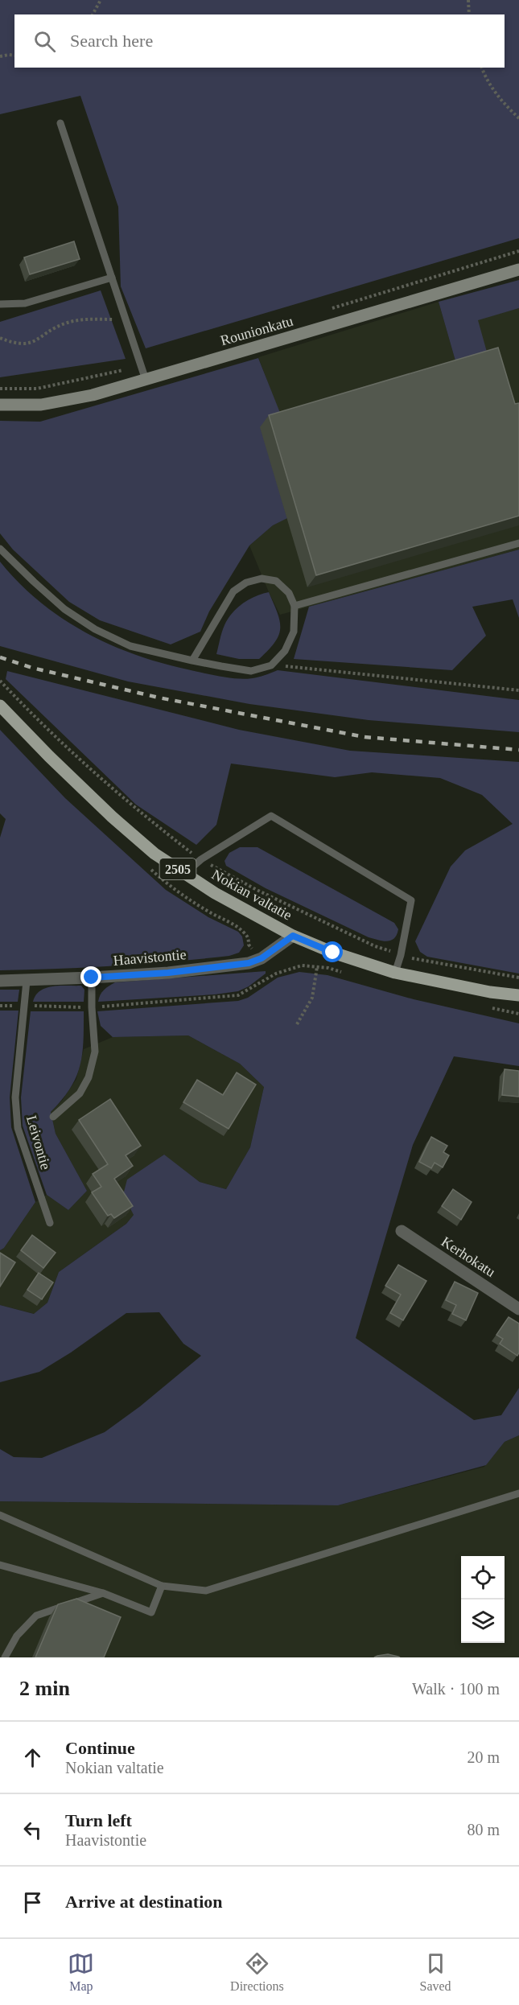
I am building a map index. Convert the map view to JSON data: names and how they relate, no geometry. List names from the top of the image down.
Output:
{
  "streets": {
    "main road": ["Rounionkatu", "2505", "Nokian valtatie"],
    "street": ["Haavistontie", "Kerhokatu"],
    "lane": ["Leivontie"]
  },
  "crossings": [
    ["Nokian valtatie", "Haavistontie"],
    ["Haavistontie", "Leivontie"]
  ],
  "page": {
    "search": "Search here",
    "heading": ["2 min", "Walk · 100 m"],
    "list": [
      ["Continue", "Nokian valtatie", "20 m"],
      ["Turn left", "Haavistontie", "80 m"],
      "Arrive at destination"
    ],
    "nav": ["Map", "Directions", "Saved"]
  }
}
